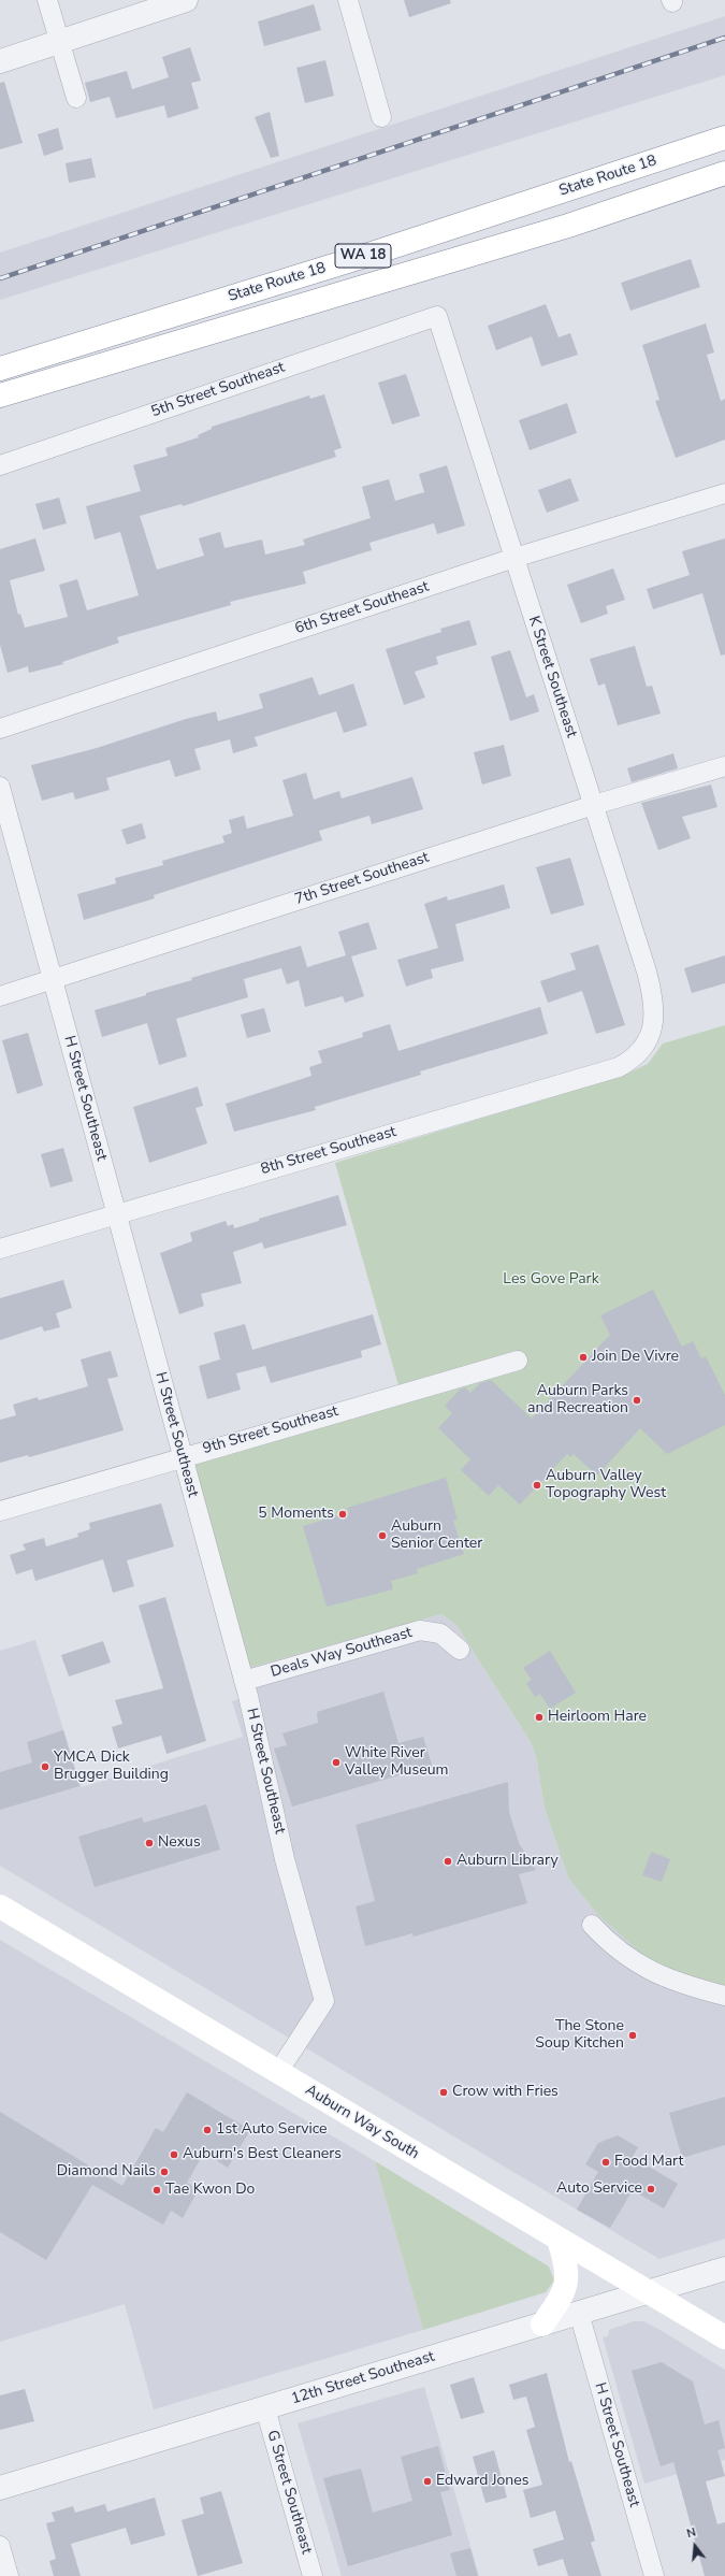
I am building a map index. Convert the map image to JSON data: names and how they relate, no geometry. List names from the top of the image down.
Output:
{
  "streets": {
    "main road": ["State Route 18", "WA 18", "Auburn Way South"],
    "street": [
      "5th Street Southeast",
      "6th Street Southeast",
      "K Street Southeast",
      "7th Street Southeast",
      "H Street Southeast",
      "8th Street Southeast",
      "9th Street Southeast",
      "Deals Way Southeast",
      "12th Street Southeast",
      "G Street Southeast"
    ]
  },
  "crossings": [
    ["5th Street Southeast", "K Street Southeast"],
    ["6th Street Southeast", "K Street Southeast"],
    ["K Street Southeast", "7th Street Southeast"],
    ["K Street Southeast", "8th Street Southeast"],
    ["7th Street Southeast", "H Street Southeast"],
    ["H Street Southeast", "8th Street Southeast"],
    ["H Street Southeast", "9th Street Southeast"],
    ["H Street Southeast", "Deals Way Southeast"],
    ["H Street Southeast", "Auburn Way South"],
    ["H Street Southeast", "12th Street Southeast"],
    ["Auburn Way South", "12th Street Southeast"],
    ["12th Street Southeast", "G Street Southeast"]
  ],
  "parks": ["Les Gove Park"],
  "places": [
    "Join De Vivre",
    "Auburn Parks and Recreation",
    "Auburn Valley Topography West",
    "5 Moments",
    "Auburn Senior Center",
    "Heirloom Hare",
    "White River Valley Museum",
    "YMCA Dick Brugger Building",
    "Nexus",
    "Auburn Library",
    "The Stone Soup Kitchen",
    "Crow with Fries",
    "1st Auto Service",
    "Auburn's Best Cleaners",
    "Food Mart",
    "Diamond Nails",
    "Auto Service",
    "Tae Kwon Do",
    "Edward Jones"
  ],
  "north": "top"
}
